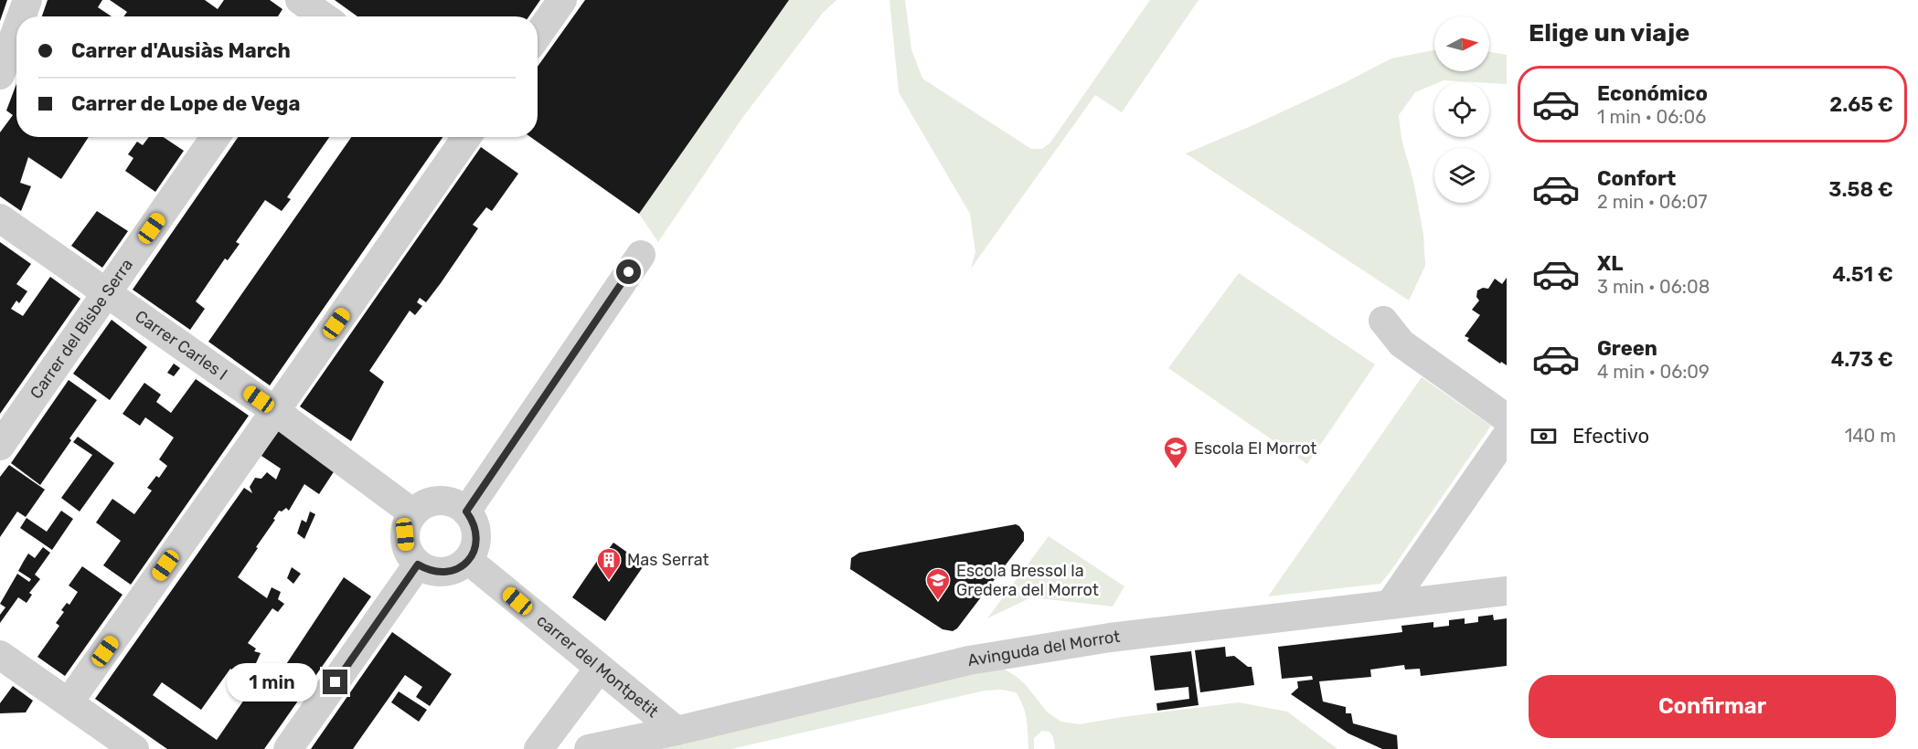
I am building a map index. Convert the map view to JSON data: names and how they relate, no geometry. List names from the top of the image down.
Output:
{
  "streets": {
    "street": [
      "Carrer del Bisbe Serra",
      "Carrer Carles I",
      "Avinguda del Morrot",
      "carrer del Montpetit"
    ]
  },
  "crossings": [
    ["Carrer del Bisbe Serra", "Carrer Carles I"],
    ["Carrer Carles I", "carrer del Montpetit"],
    ["Avinguda del Morrot", "carrer del Montpetit"]
  ],
  "places": {
    "school or university": ["Escola El Morrot", "Escola Bressol la Gredera del Morrot"],
    "building": ["Mas Serrat"]
  },
  "north": "right",
  "page": {
    "heading": "Elige un viaje",
    "banner": ["Carrer d'Ausiàs March", "Carrer de Lope de Vega"],
    "list": [
      {
        "name": "Económico",
        "note": "1 min · 06:06",
        "value": "2.65 €"
      },
      {
        "name": "Confort",
        "note": "2 min · 06:07",
        "value": "3.58 €"
      },
      {
        "name": "XL",
        "note": "3 min · 06:08",
        "value": "4.51 €"
      },
      {
        "name": "Green",
        "note": "4 min · 06:09",
        "value": "4.73 €"
      }
    ],
    "pay": ["Efectivo", "140 m"],
    "bubble": "1 min",
    "buttons": "Confirmar"
  }
}
